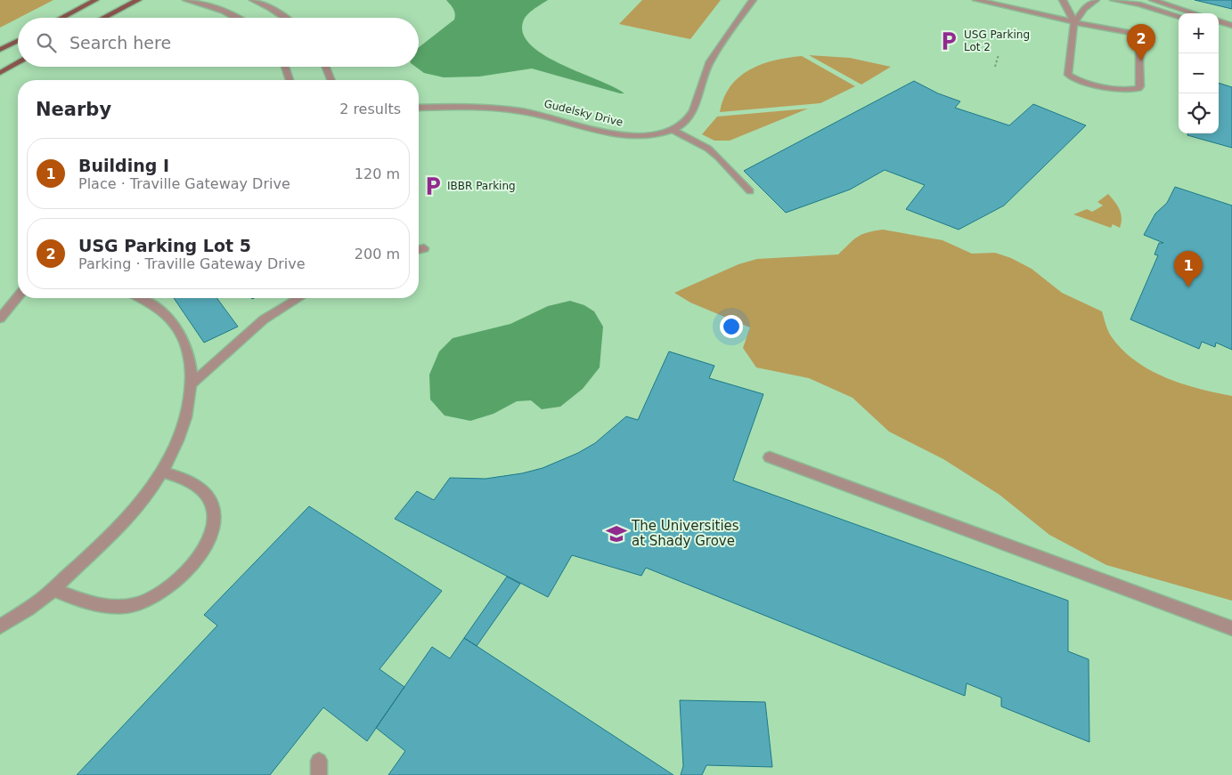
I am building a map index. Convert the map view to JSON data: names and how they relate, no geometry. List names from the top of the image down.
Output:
{
  "streets": {
    "street": ["Gudelsky Drive"]
  },
  "places": {
    "parking": ["USG Parking Lot 2", "IBBR Parking"],
    "school or university": ["The Universities at Shady Grove"]
  },
  "page": {
    "map_buttons": ["+", "−"],
    "search": "Search here",
    "pins": ["2", "1"],
    "heading": ["Nearby", "2 results"],
    "list": [
      {
        "mark": "1",
        "name": "Building I",
        "note": "Place · Traville Gateway Drive",
        "value": "120 m"
      },
      {
        "mark": "2",
        "name": "USG Parking Lot 5",
        "note": "Parking · Traville Gateway Drive",
        "value": "200 m"
      }
    ]
  }
}
